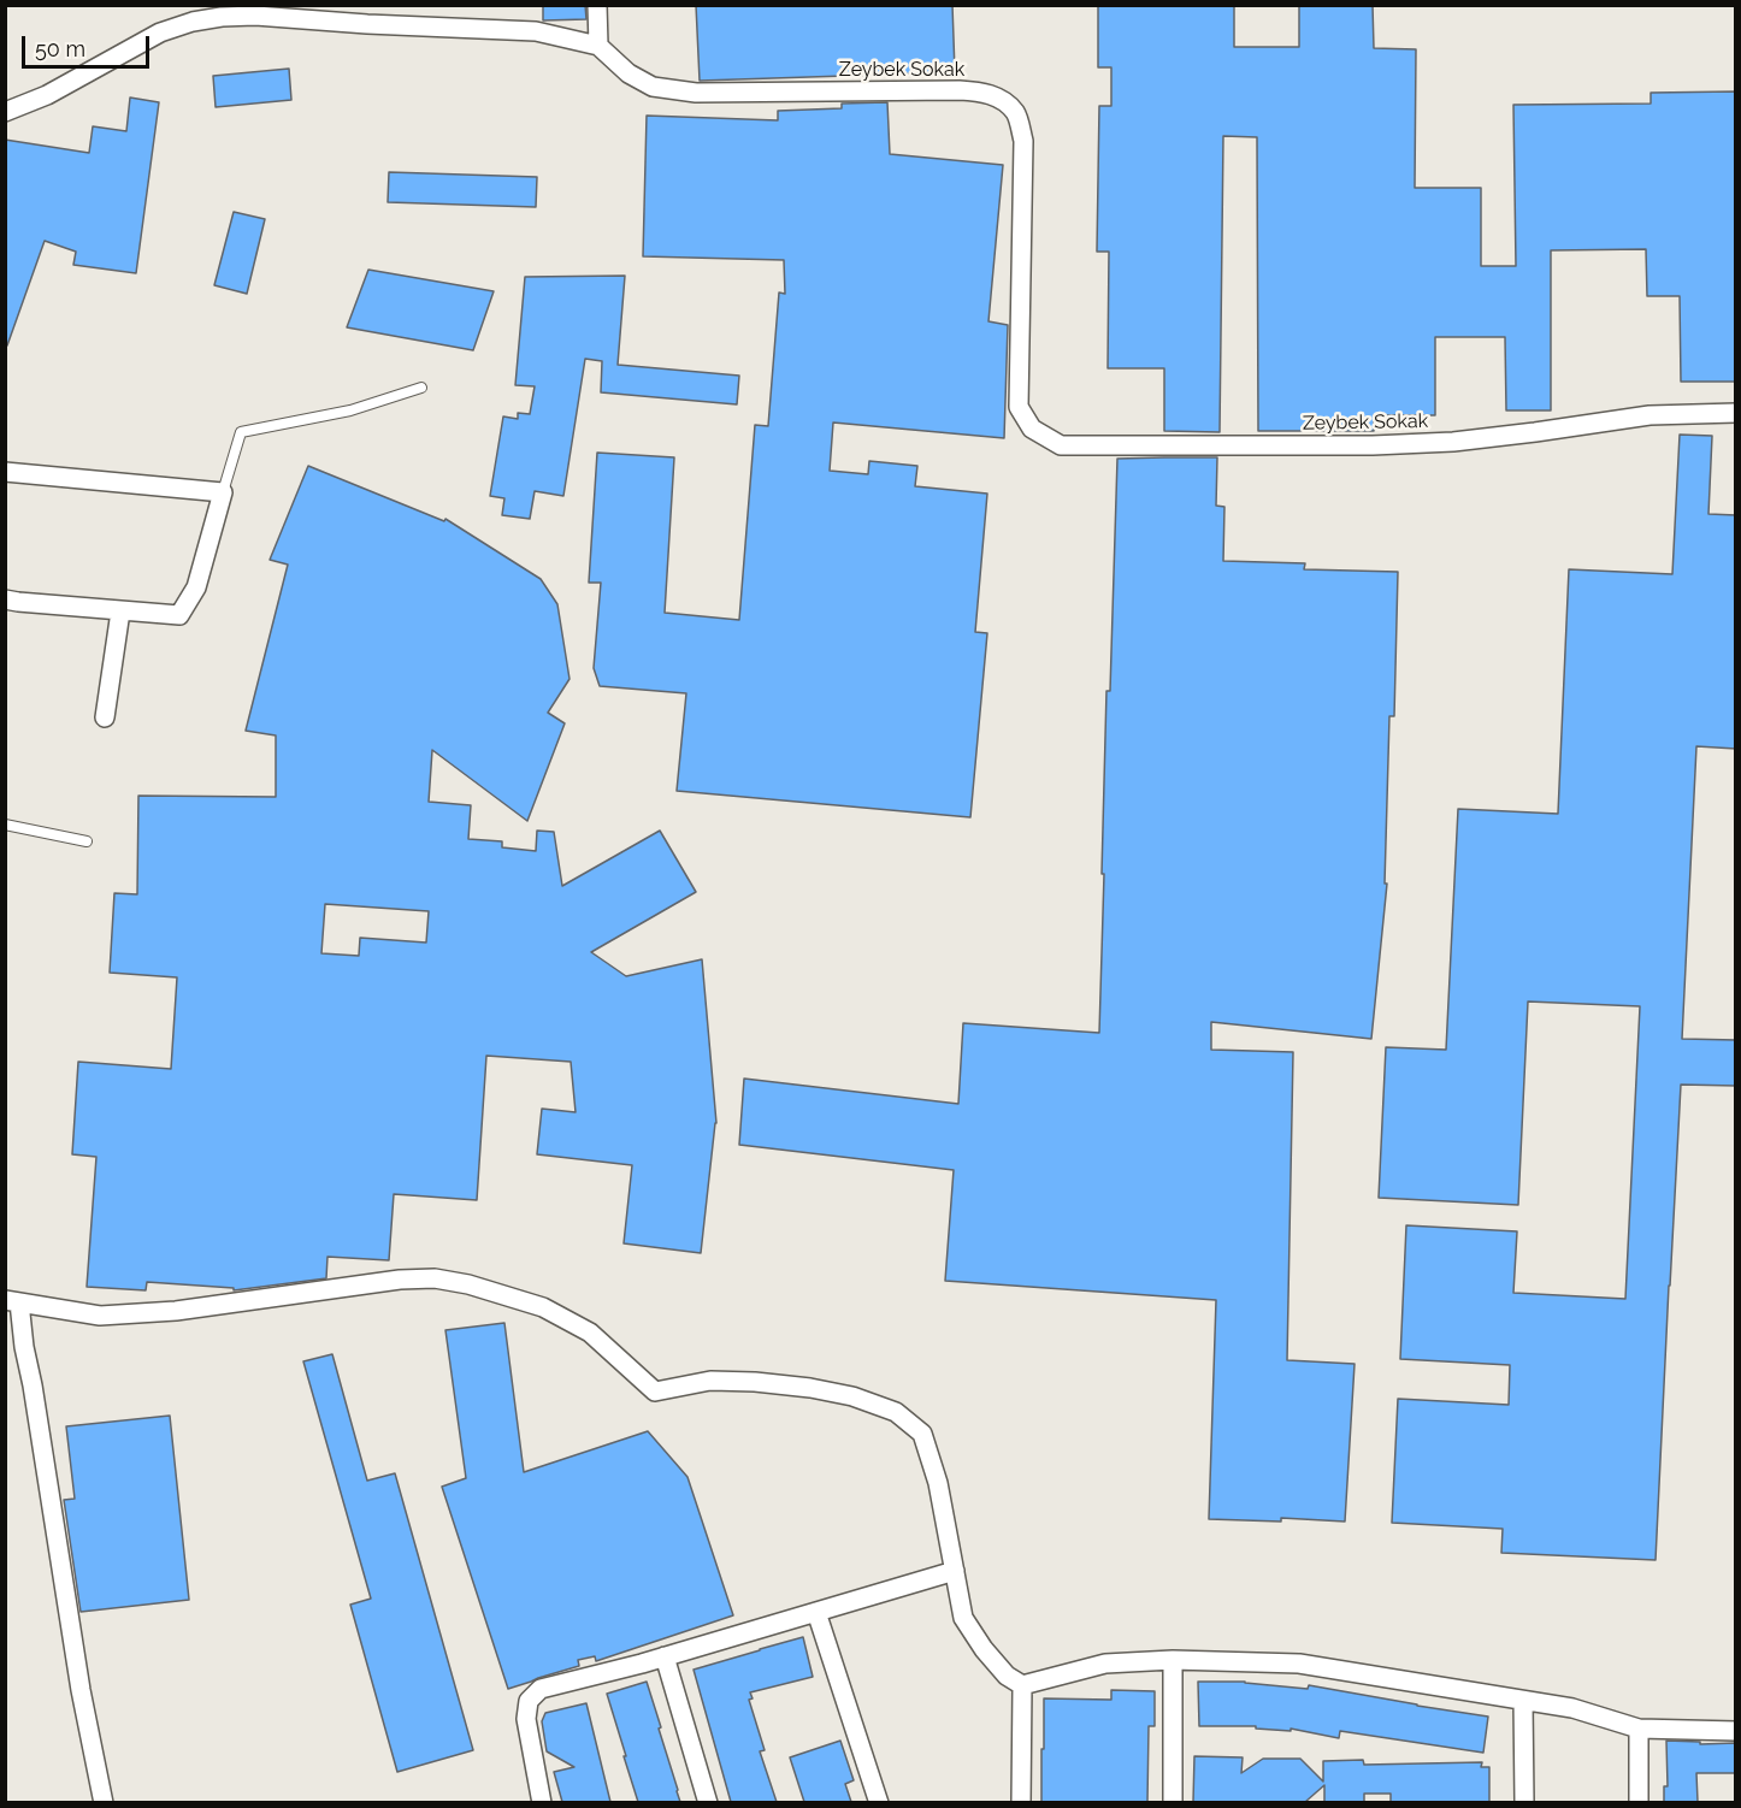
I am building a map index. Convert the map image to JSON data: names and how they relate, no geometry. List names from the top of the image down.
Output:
{
  "streets": {
    "street": ["Zeybek Sokak"]
  },
  "scale_bar": "50 m"
}
